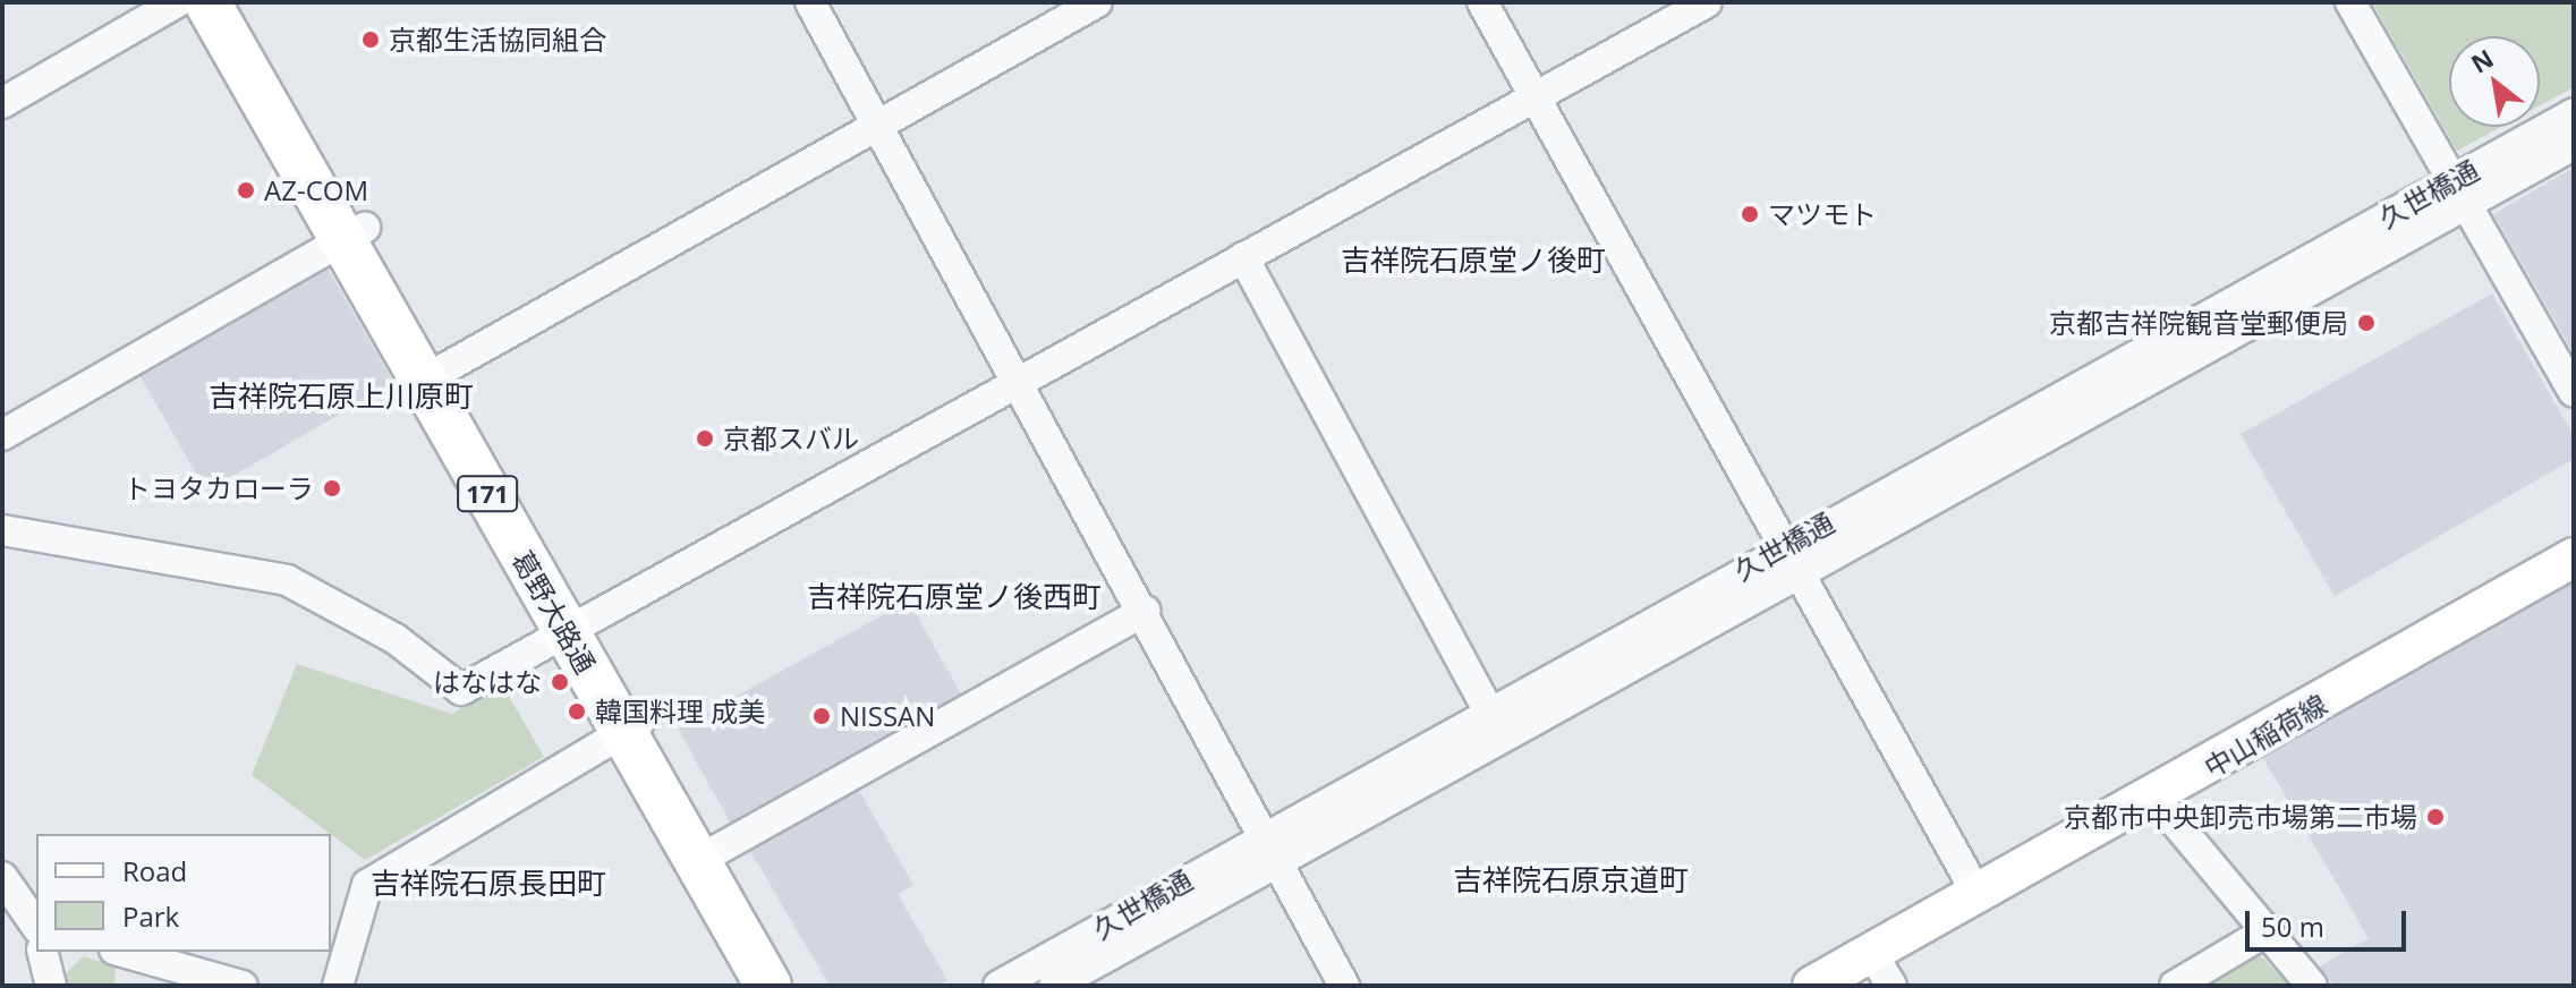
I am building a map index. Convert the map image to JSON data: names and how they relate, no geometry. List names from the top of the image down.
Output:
{
  "streets": {
    "highway": ["171", "葛野大路通"],
    "main road": ["中山稲荷線"],
    "street": ["久世橋通"]
  },
  "districts": [
    "吉祥院石原堂ノ後町",
    "吉祥院石原上川原町",
    "吉祥院石原堂ノ後西町",
    "吉祥院石原京道町",
    "吉祥院石原長田町"
  ],
  "places": [
    "京都生活協同組合",
    "AZ-COM",
    "マツモト",
    "京都吉祥院観音堂郵便局",
    "京都スバル",
    "トヨタカローラ",
    "はなはな",
    "韓国料理 成美",
    "NISSAN",
    "京都市中央卸売市場第二市場"
  ],
  "legend": ["Road", "Park"],
  "scale_bar": "50 m",
  "north": "top left"
}
